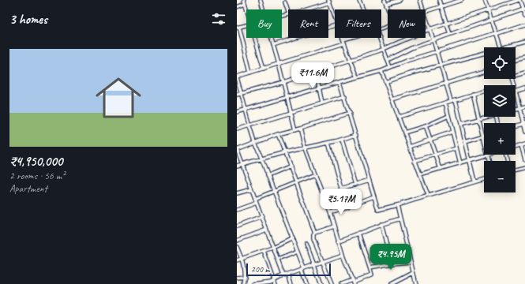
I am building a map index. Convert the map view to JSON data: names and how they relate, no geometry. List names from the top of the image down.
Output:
{
  "scale_bar": "200 m",
  "page": {
    "heading": "3 homes",
    "chip": [
      "Buy",
      "Rent",
      "Filters",
      "New"
    ],
    "list": [
      {
        "name": "₹4,950,000",
        "note": "2 rooms · 56 m² · Apartment"
      }
    ],
    "map_buttons": ["+", "−"],
    "price": ["₹11.6M", "₹5.17M", "₹4.95M"],
    "scale": "200 m"
  }
}
